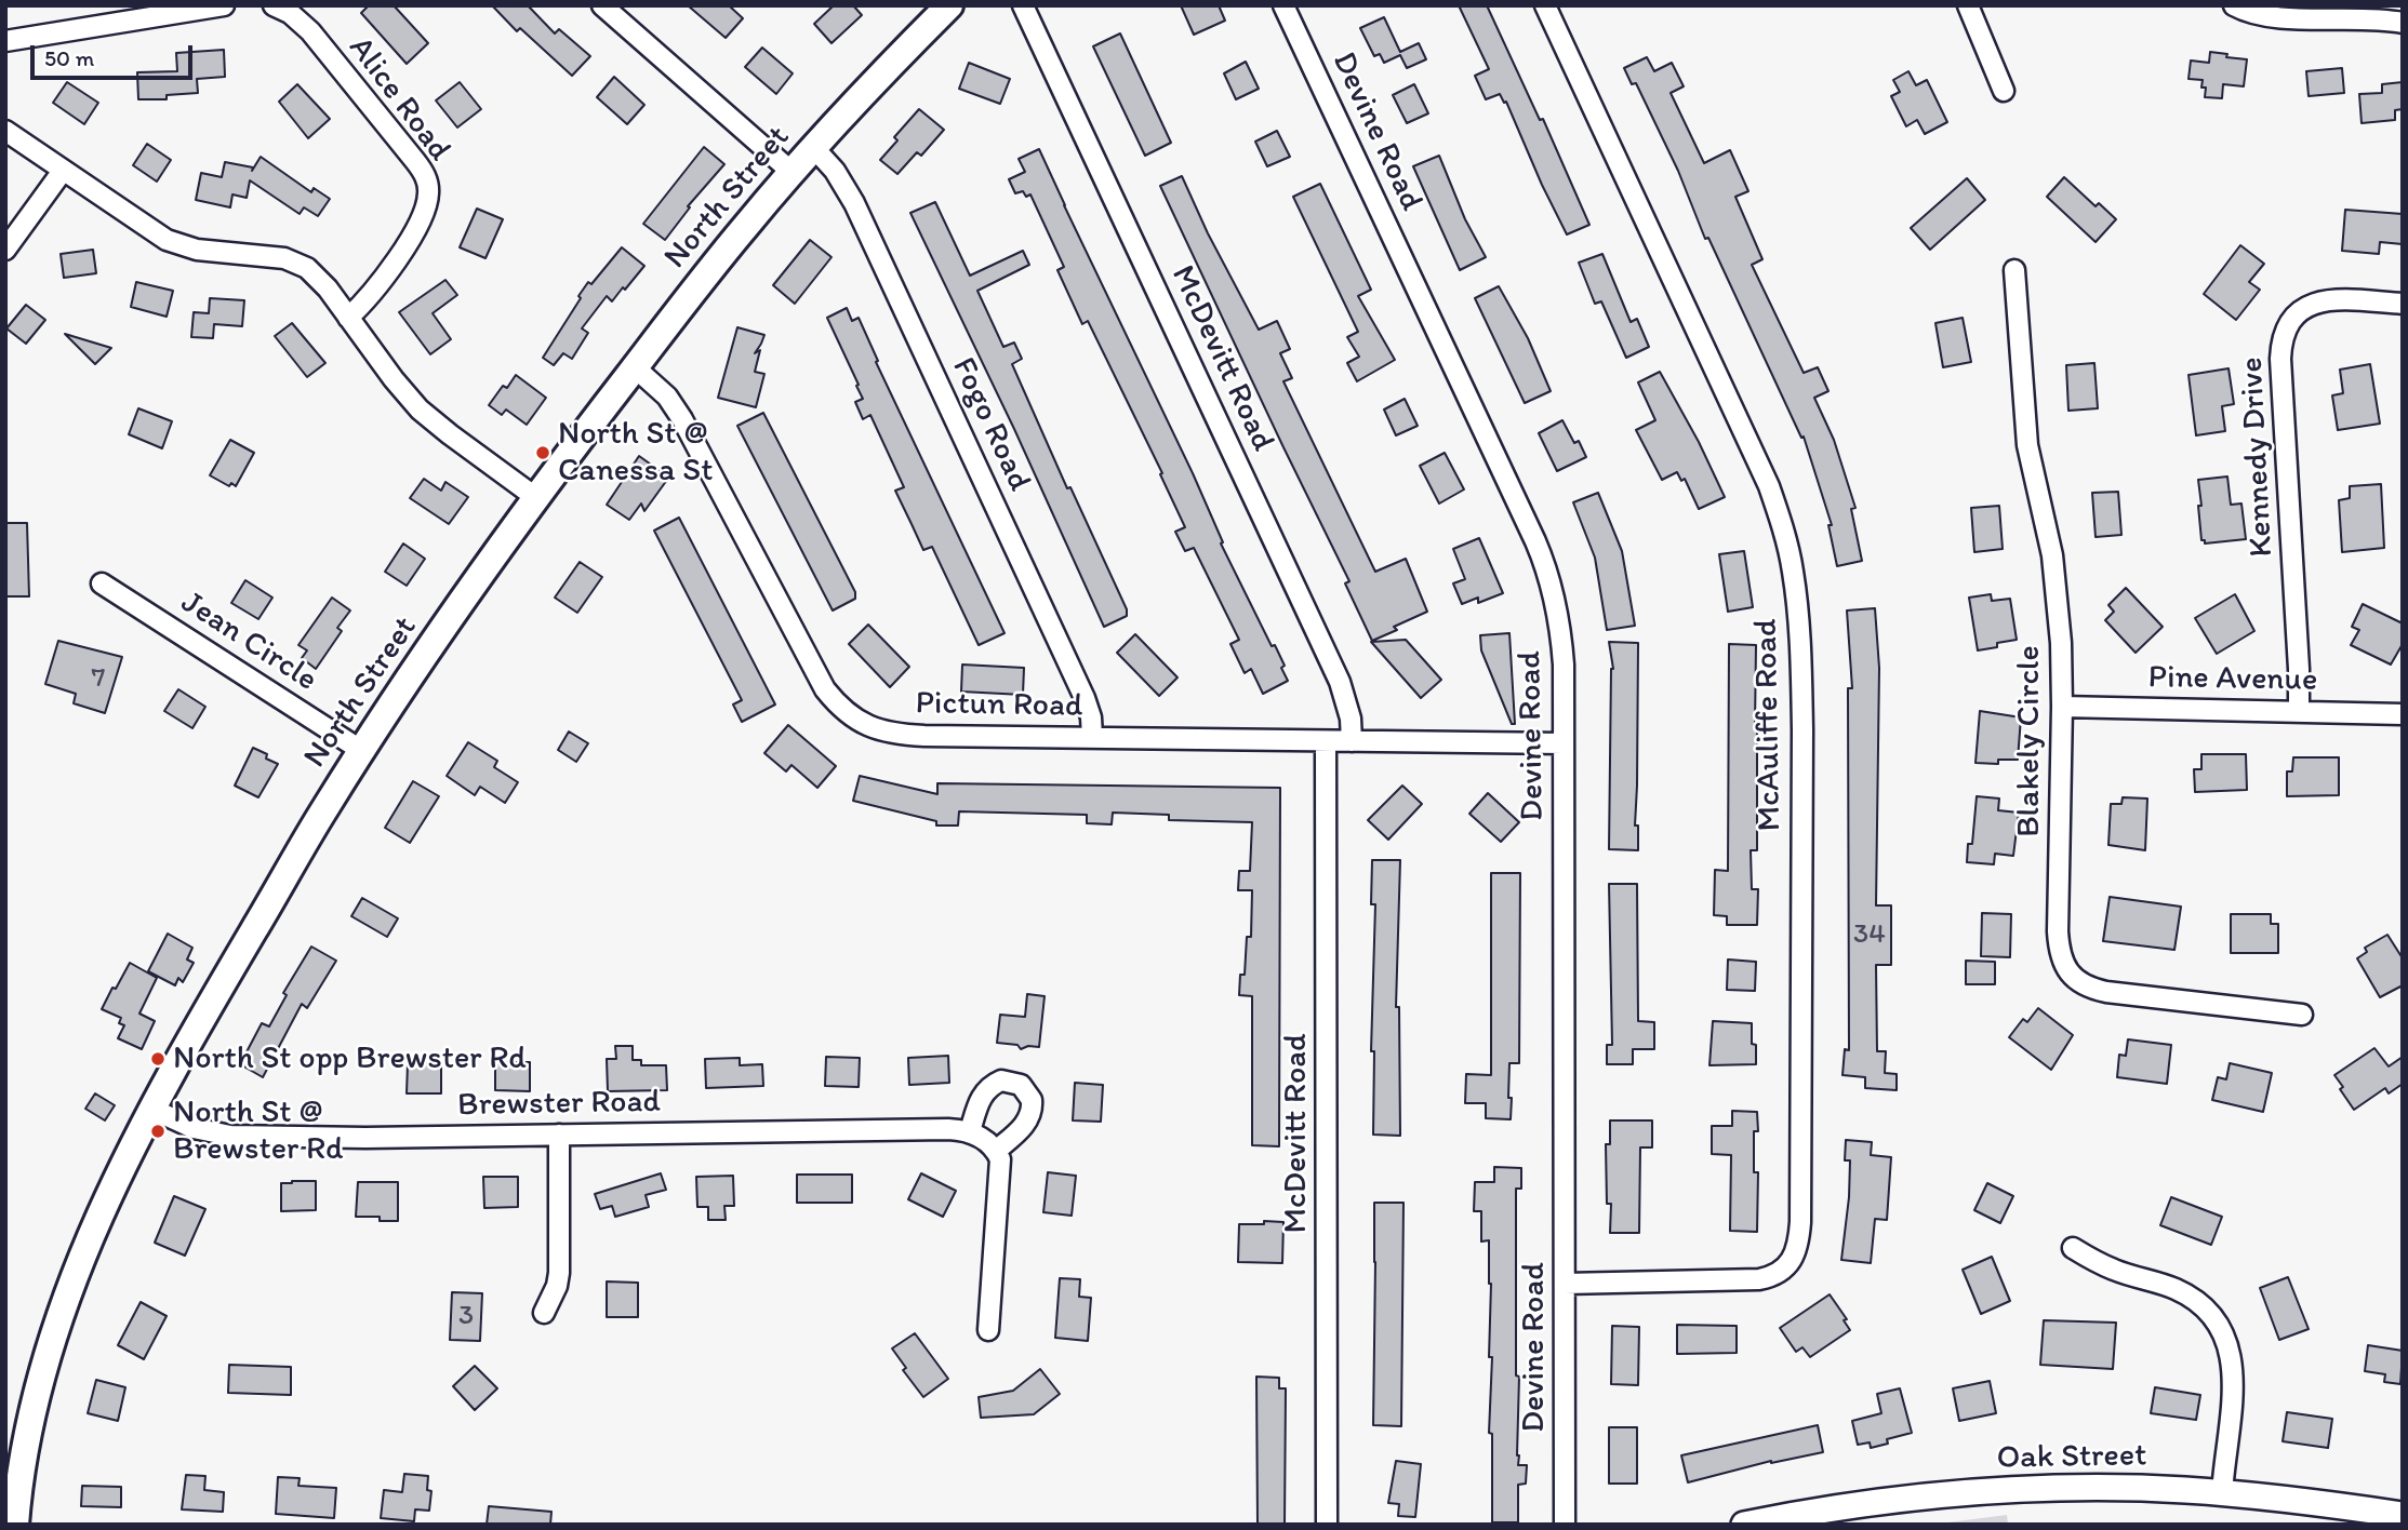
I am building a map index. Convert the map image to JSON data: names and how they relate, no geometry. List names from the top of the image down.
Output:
{
  "streets": {
    "main road": ["North Street"],
    "street": [
      "Alice Road",
      "Devine Road",
      "McDevitt Road",
      "Fogo Road",
      "Kennedy Drive",
      "Jean Circle",
      "Pine Avenue",
      "Pictun Road",
      "McAuliffe Road",
      "Blakely Circle",
      "Brewster Road",
      "Oak Street"
    ]
  },
  "crossings": [
    ["Devine Road", "Pictun Road"],
    ["Devine Road", "McAuliffe Road"],
    ["North Street", "Fogo Road"],
    ["North Street", "Jean Circle"],
    ["North Street", "Pictun Road"],
    ["North Street", "Brewster Road"],
    ["McDevitt Road", "Pictun Road"],
    ["Fogo Road", "Pictun Road"],
    ["Kennedy Drive", "Pine Avenue"],
    ["Pine Avenue", "Blakely Circle"]
  ],
  "places": ["North St @ Canessa St", "North St opp Brewster Rd", "North St @ Brewster Rd"],
  "house_numbers": ["7", "34", "3"],
  "scale_bar": "50 m"
}
